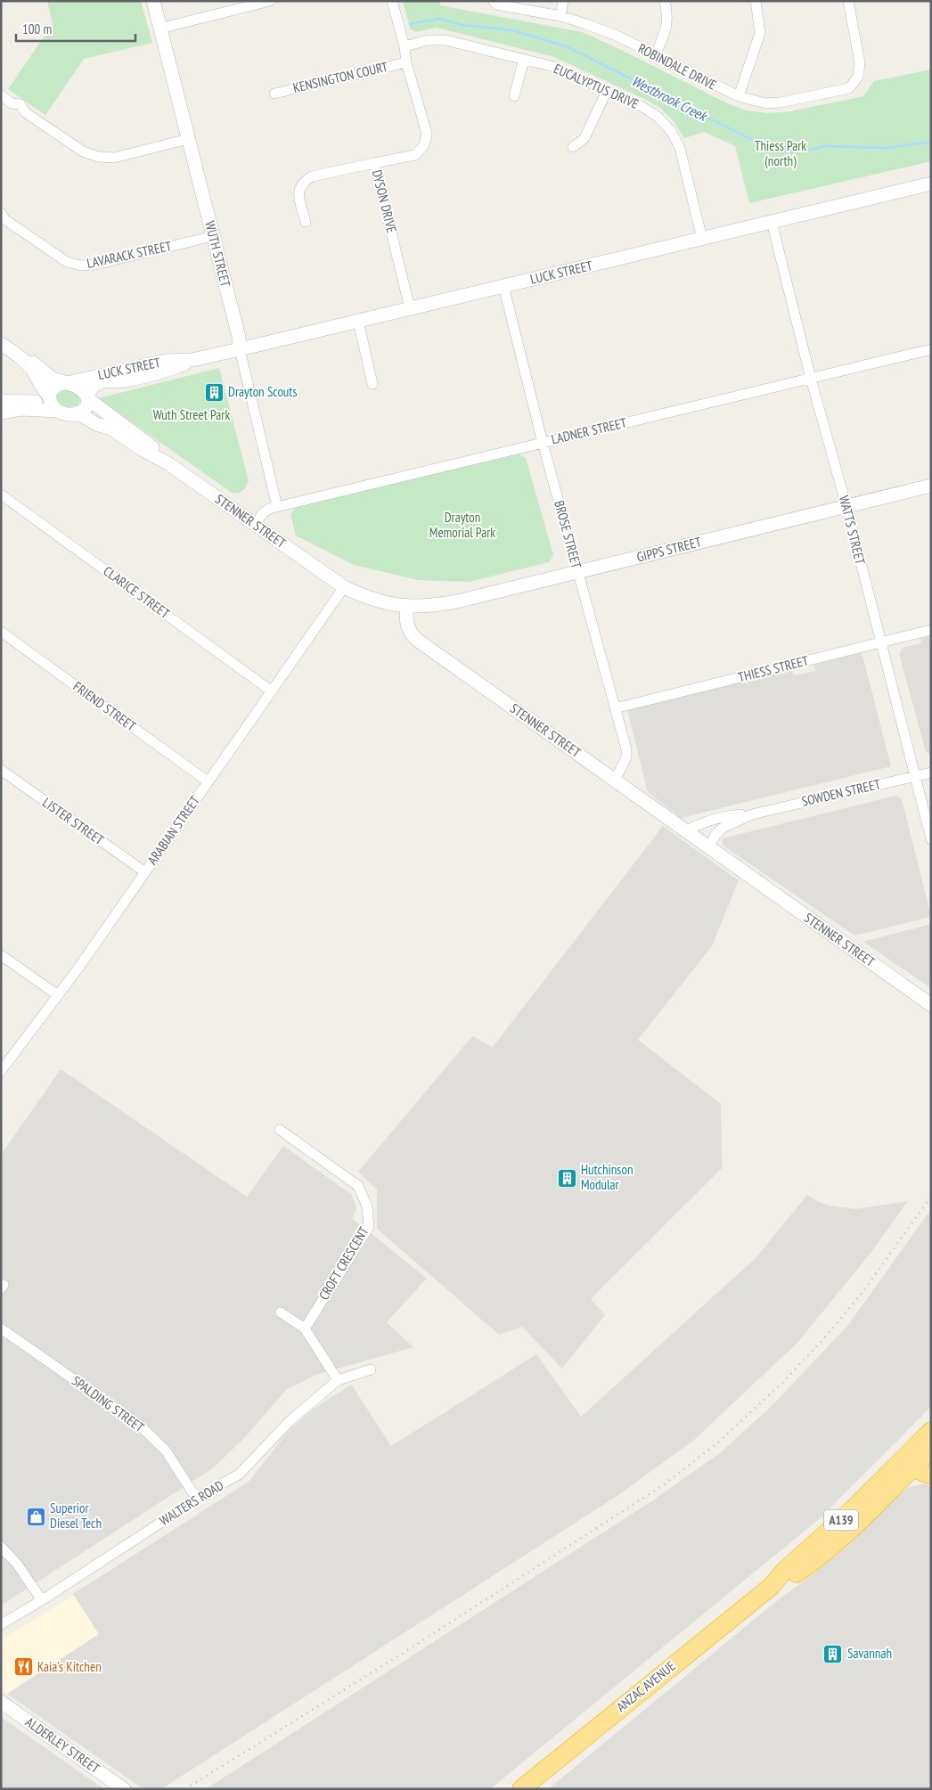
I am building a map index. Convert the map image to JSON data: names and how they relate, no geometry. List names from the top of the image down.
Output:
{
  "streets": {
    "highway": ["A139", "ANZAC AVENUE"],
    "main road": [
      "WUTH STREET",
      "LUCK STREET",
      "STENNER STREET",
      "GIPPS STREET",
      "ALDERLEY STREET"
    ],
    "street": [
      "ROBINDALE DRIVE",
      "KENSINGTON COURT",
      "EUCALYPTUS DRIVE",
      "DYSON DRIVE",
      "LAVARACK STREET",
      "LADNER STREET",
      "WATTS STREET",
      "BROSE STREET",
      "CLARICE STREET",
      "THIESS STREET",
      "FRIEND STREET",
      "SOWDEN STREET",
      "LISTER STREET",
      "ARABIAN STREET",
      "CROFT CRESCENT",
      "SPALDING STREET",
      "WALTERS ROAD"
    ]
  },
  "crossings": [
    ["KENSINGTON COURT", "DYSON DRIVE"],
    ["EUCALYPTUS DRIVE", "DYSON DRIVE"],
    ["EUCALYPTUS DRIVE", "LUCK STREET"],
    ["DYSON DRIVE", "LUCK STREET"],
    ["WUTH STREET", "LAVARACK STREET"],
    ["WUTH STREET", "LUCK STREET"],
    ["WUTH STREET", "LADNER STREET"],
    ["LUCK STREET", "STENNER STREET"],
    ["LUCK STREET", "WATTS STREET"],
    ["LUCK STREET", "BROSE STREET"],
    ["LADNER STREET", "STENNER STREET"],
    ["LADNER STREET", "WATTS STREET"],
    ["LADNER STREET", "BROSE STREET"],
    ["STENNER STREET", "BROSE STREET"],
    ["STENNER STREET", "GIPPS STREET"],
    ["STENNER STREET", "SOWDEN STREET"],
    ["STENNER STREET", "ARABIAN STREET"],
    ["WATTS STREET", "GIPPS STREET"],
    ["WATTS STREET", "THIESS STREET"],
    ["WATTS STREET", "SOWDEN STREET"],
    ["BROSE STREET", "GIPPS STREET"],
    ["BROSE STREET", "THIESS STREET"],
    ["CLARICE STREET", "ARABIAN STREET"],
    ["FRIEND STREET", "ARABIAN STREET"],
    ["LISTER STREET", "ARABIAN STREET"],
    ["SPALDING STREET", "WALTERS ROAD"]
  ],
  "water": ["Westbrook Creek"],
  "parks": ["Thiess Park (north)", "Wuth Street Park", "Drayton Memorial Park"],
  "places": {
    "building": ["Drayton Scouts", "Hutchinson Modular", "Savannah"],
    "shop": ["Superior Diesel Tech"],
    "restaurant": ["Kaia's Kitchen"]
  },
  "scale_bar": "100 m"
}
